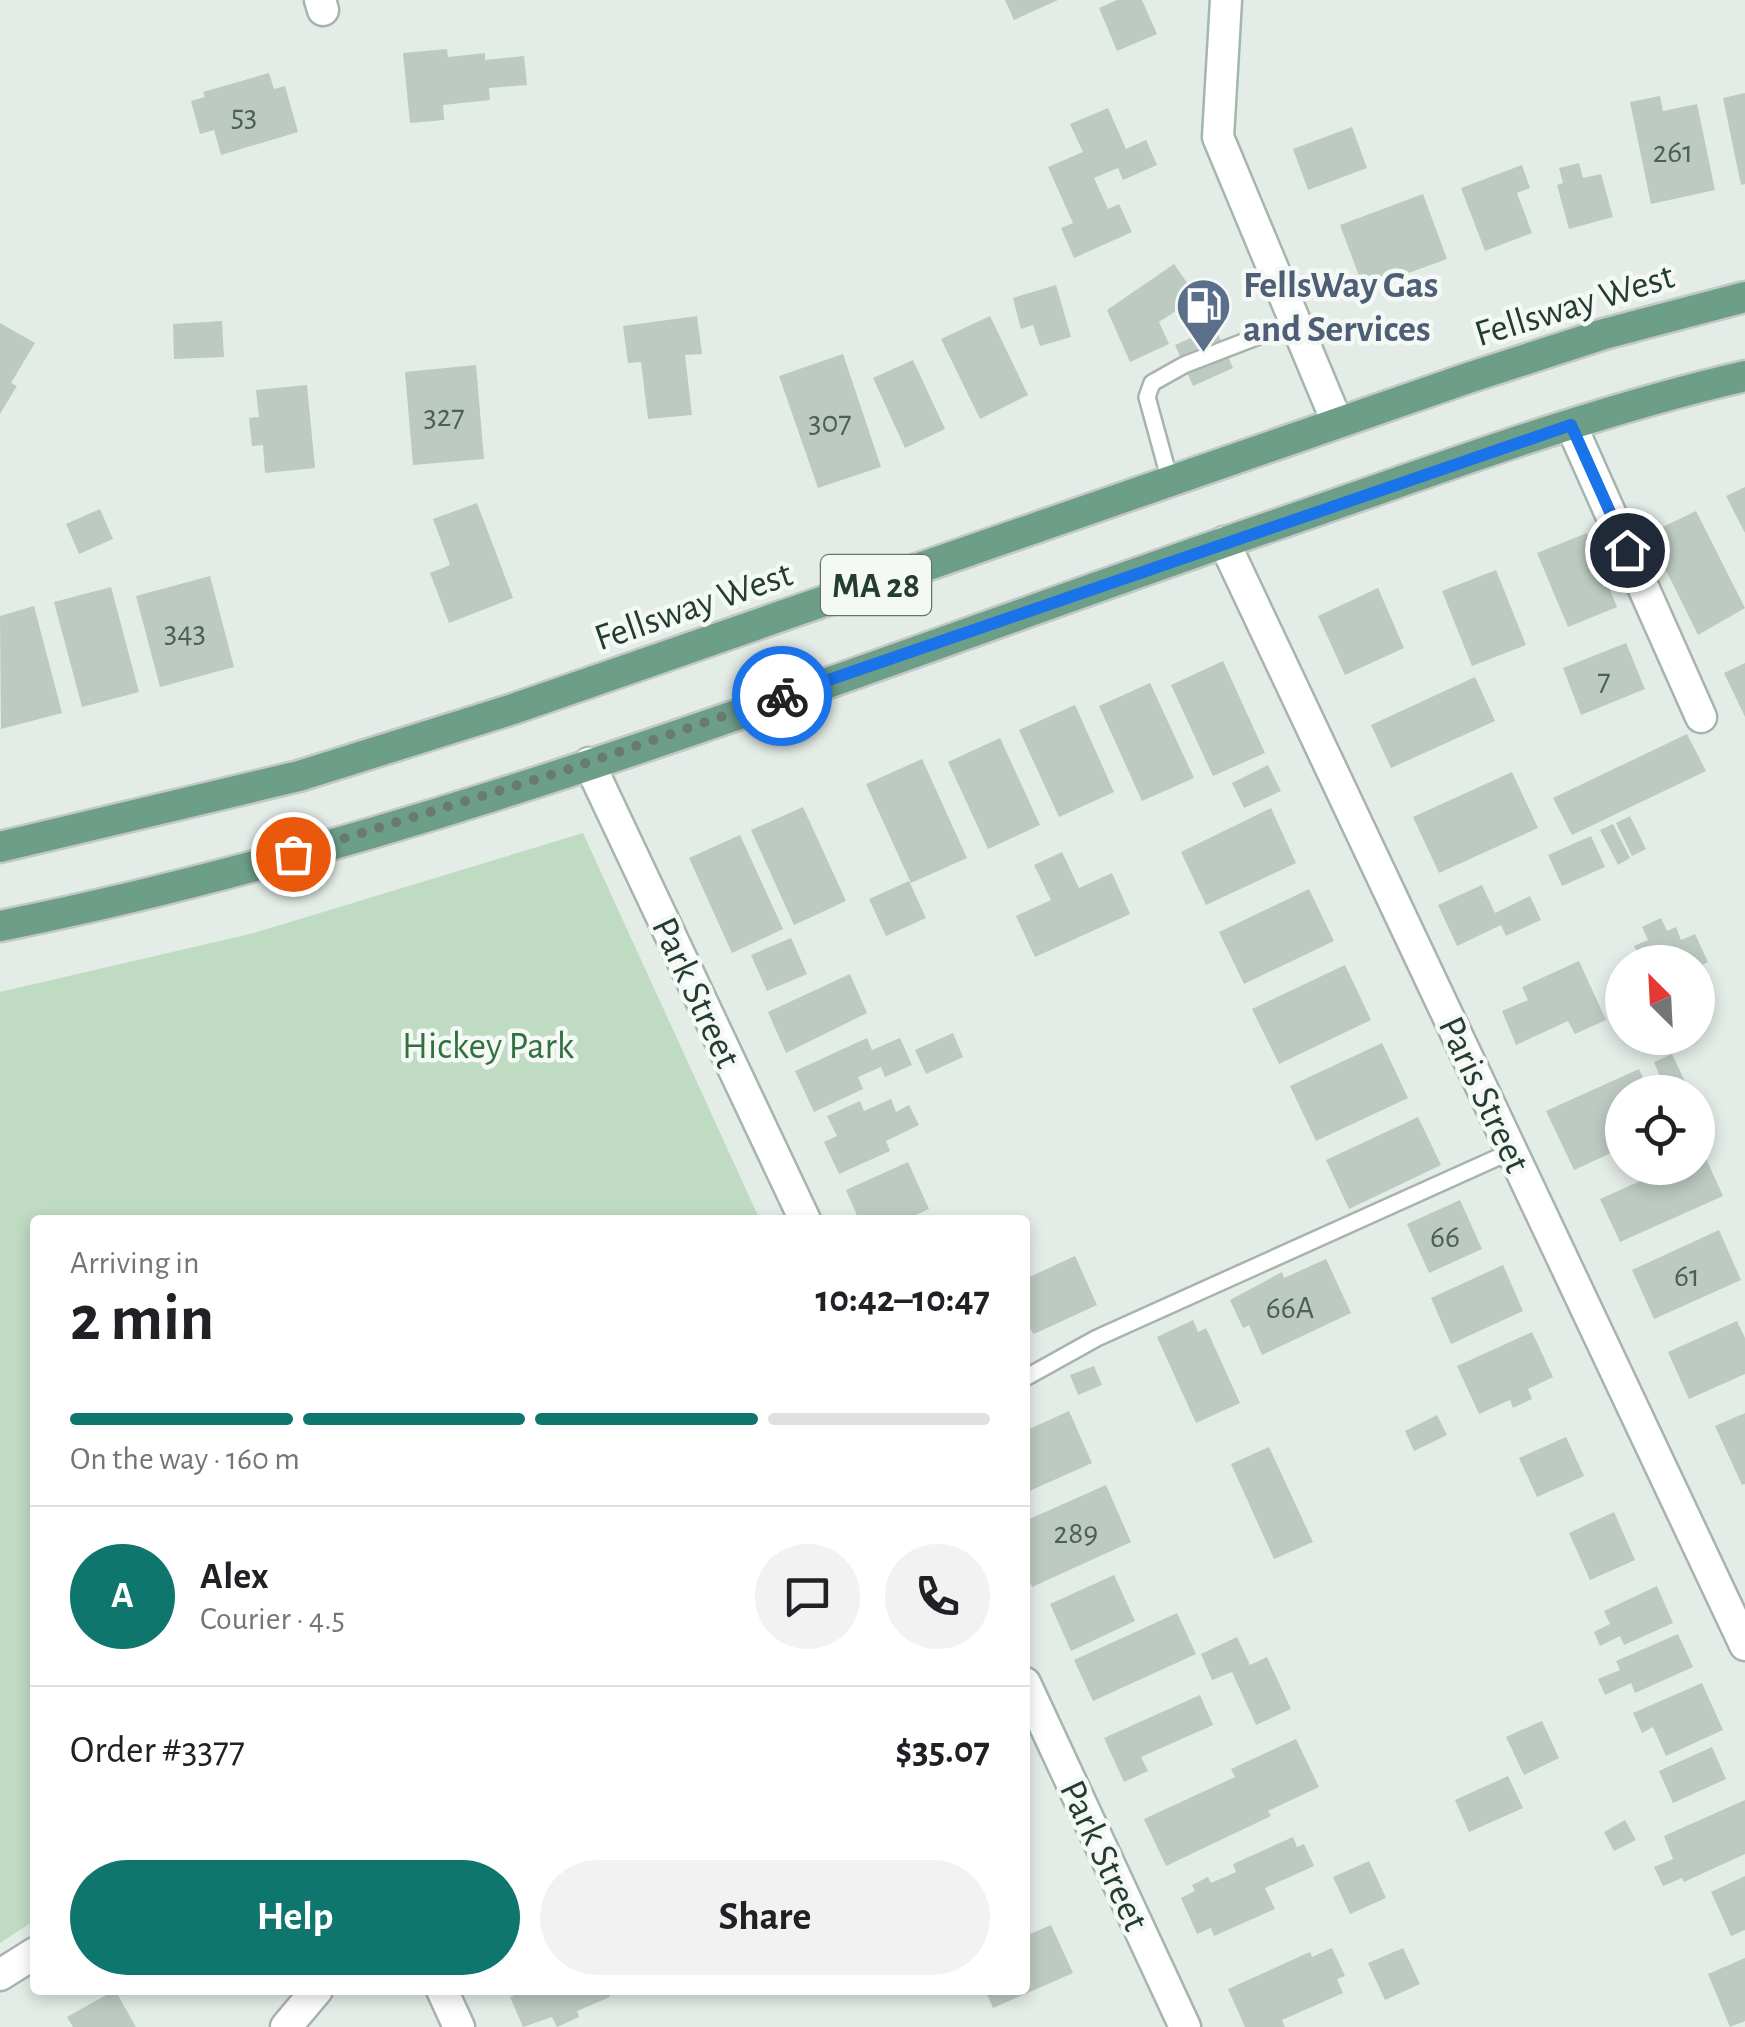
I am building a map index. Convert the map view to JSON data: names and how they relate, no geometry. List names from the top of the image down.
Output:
{
  "streets": {
    "main road": ["Fellsway West", "MA 28"],
    "street": ["Park Street", "Paris Street"]
  },
  "crossings": [
    ["MA 28", "Park Street"],
    ["MA 28", "Paris Street"]
  ],
  "parks": ["Hickey Park"],
  "places": {
    "fuel station": ["FellsWay Gas and Services"]
  },
  "house_numbers": [
    "53",
    "261",
    "327",
    "307",
    "343",
    "7",
    "66",
    "61",
    "66A",
    "289"
  ],
  "north": "top left",
  "page": {
    "heading": ["2 min", "Arriving in", "10:42–10:47"],
    "panel": [
      "Alex",
      "Courier · 4.5",
      "Order #3377",
      "$35.07"
    ],
    "bar": "On the way · 160 m",
    "round": "A",
    "buttons": ["Help", "Share"]
  }
}
